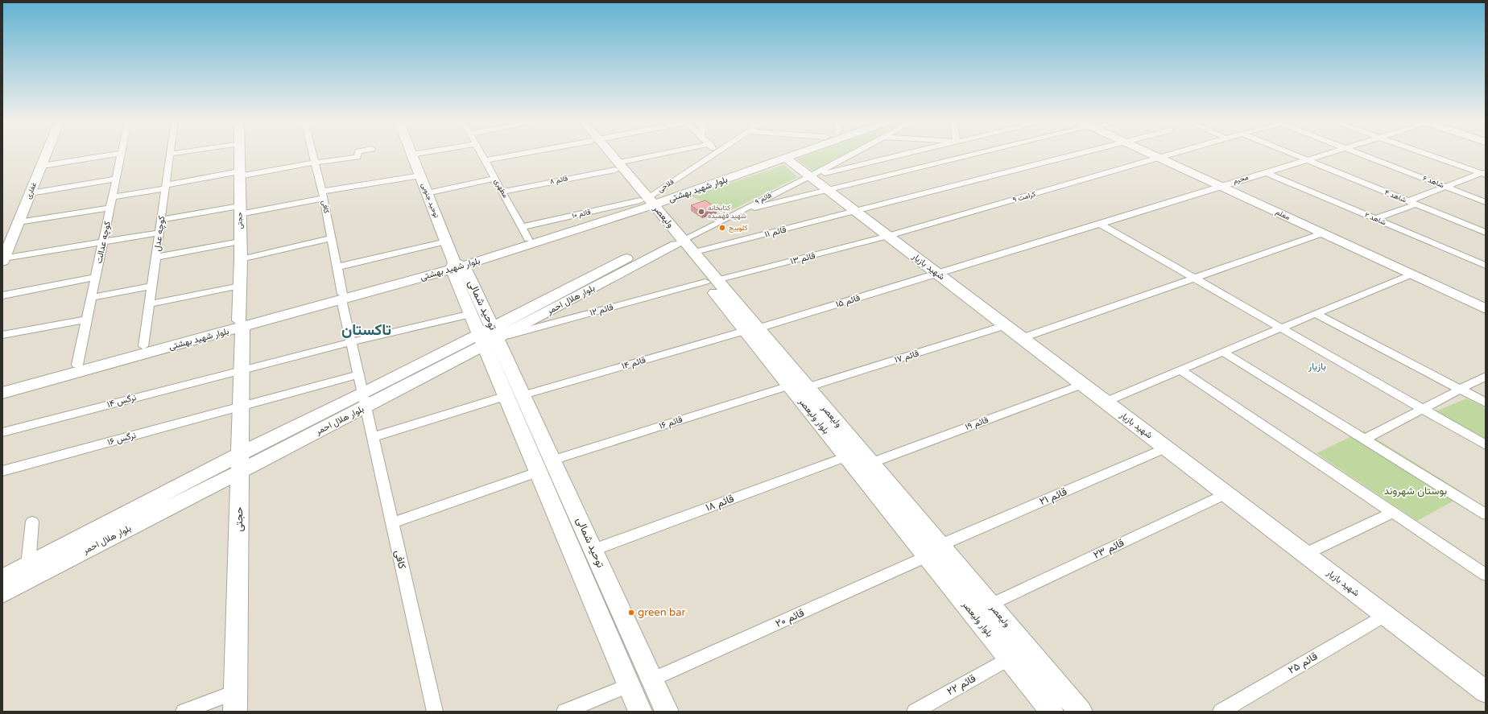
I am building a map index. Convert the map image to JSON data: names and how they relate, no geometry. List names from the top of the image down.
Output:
{
  "streets": {
    "street": [
      "محرم",
      "قائم ۸",
      "شاهد ۶",
      "فلاحی",
      "مطهری",
      "بلوار شهید بهشتی",
      "غفاری",
      "شاهد ۴",
      "کرامت ۹",
      "قائم ۹",
      "توحید جنوبی",
      "کافی",
      "قائم ۱۰",
      "معلم",
      "ولیعصر",
      "شاهد ۲",
      "حجتی",
      "قائم ۱۱",
      "کوچه عدل",
      "کوچه عدالت",
      "قائم ۱۳",
      "شهید بازیار",
      "بلوار هلال احمر",
      "قائم ۱۵",
      "توحید شمالی",
      "قائم ۱۲",
      "قائم ۱۷",
      "قائم ۱۴",
      "نرگس ۱۴",
      "بلوار ولیعصر",
      "قائم ۱۶",
      "قائم ۱۹",
      "نرگس ۱۶",
      "قائم ۲۱",
      "قائم ۱۸",
      "قائم ۲۳",
      "قائم ۲۰",
      "قائم ۲۵",
      "قائم ۲۲"
    ]
  },
  "crossings": [
    ["محرم", "شاهد ۴"],
    ["محرم", "معلم"],
    ["محرم", "شاهد ۲"],
    ["محرم", "قائم ۱۵"],
    ["قائم ۸", "مطهری"],
    ["قائم ۸", "بلوار ولیعصر"],
    ["فلاحی", "بلوار شهید بهشتی"],
    ["فلاحی", "قائم ۱۰"],
    ["فلاحی", "بلوار ولیعصر"],
    ["مطهری", "بلوار شهید بهشتی"],
    ["مطهری", "قائم ۱۰"],
    ["بلوار شهید بهشتی", "توحید جنوبی"],
    ["بلوار شهید بهشتی", "کافی"],
    ["بلوار شهید بهشتی", "قائم ۱۰"],
    ["بلوار شهید بهشتی", "حجتی"],
    ["بلوار شهید بهشتی", "کوچه عدل"],
    ["بلوار شهید بهشتی", "کوچه عدالت"],
    ["بلوار شهید بهشتی", "شهید بازیار"],
    ["بلوار شهید بهشتی", "توحید شمالی"],
    ["بلوار شهید بهشتی", "بلوار ولیعصر"],
    ["کرامت ۹", "معلم"],
    ["کرامت ۹", "قائم ۱۳"],
    ["کرامت ۹", "شهید بازیار"],
    ["قائم ۹", "شهید بازیار"],
    ["قائم ۹", "بلوار هلال احمر"],
    ["قائم ۹", "بلوار ولیعصر"],
    ["توحید جنوبی", "توحید شمالی"],
    ["کافی", "بلوار هلال احمر"],
    ["کافی", "قائم ۱۴"],
    ["کافی", "نرگس ۱۴"],
    ["کافی", "نرگس ۱۶"],
    ["قائم ۱۰", "بلوار ولیعصر"],
    ["ولیعصر", "قائم ۱۵"],
    ["ولیعصر", "قائم ۱۷"],
    ["ولیعصر", "قائم ۱۴"],
    ["ولیعصر", "بلوار ولیعصر"],
    ["ولیعصر", "قائم ۱۹"],
    ["ولیعصر", "قائم ۲۱"],
    ["ولیعصر", "قائم ۲۳"],
    ["حجتی", "بلوار هلال احمر"],
    ["حجتی", "نرگس ۱۴"],
    ["حجتی", "نرگس ۱۶"],
    ["قائم ۱۱", "شهید بازیار"],
    ["قائم ۱۳", "شهید بازیار"],
    ["قائم ۱۳", "قائم ۱۲"],
    ["قائم ۱۳", "بلوار ولیعصر"],
    ["شهید بازیار", "قائم ۱۵"],
    ["شهید بازیار", "قائم ۱۷"],
    ["شهید بازیار", "قائم ۱۹"],
    ["شهید بازیار", "قائم ۲۱"],
    ["شهید بازیار", "قائم ۲۳"],
    ["شهید بازیار", "قائم ۲۵"],
    ["بلوار هلال احمر", "توحید شمالی"],
    ["بلوار هلال احمر", "قائم ۱۲"],
    ["بلوار هلال احمر", "بلوار ولیعصر"],
    ["قائم ۱۵", "قائم ۱۴"],
    ["قائم ۱۵", "بلوار ولیعصر"],
    ["توحید شمالی", "قائم ۱۲"],
    ["توحید شمالی", "قائم ۱۴"],
    ["توحید شمالی", "نرگس ۱۴"],
    ["توحید شمالی", "قائم ۱۶"],
    ["توحید شمالی", "قائم ۱۸"],
    ["توحید شمالی", "قائم ۲۰"],
    ["قائم ۱۲", "بلوار ولیعصر"],
    ["قائم ۱۴", "بلوار ولیعصر"],
    ["بلوار ولیعصر", "قائم ۱۶"],
    ["بلوار ولیعصر", "قائم ۱۸"],
    ["بلوار ولیعصر", "قائم ۲۰"],
    ["بلوار ولیعصر", "قائم ۲۲"]
  ],
  "districts": ["تاکستان", "بازیار"],
  "parks": ["بوستان شهروند"],
  "places": ["کتابخانه شهید فهمیده", "کلوبیج", "green bar"]
}
